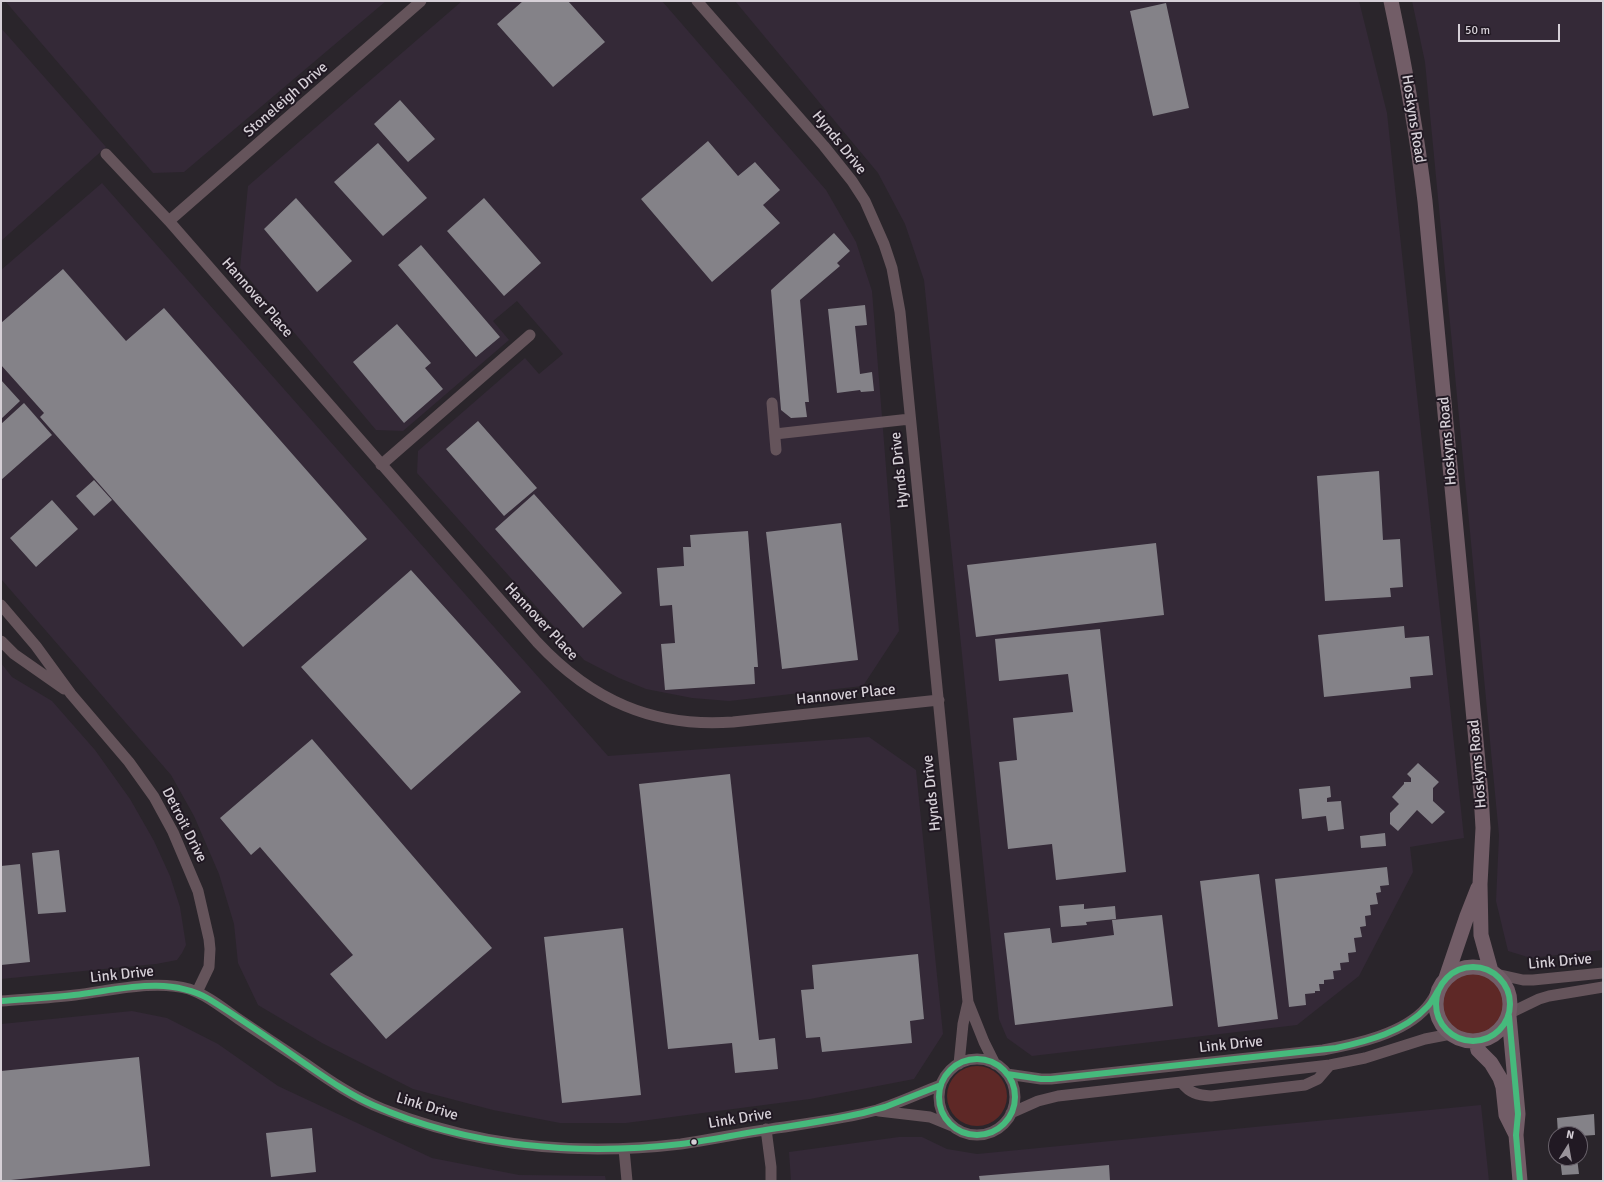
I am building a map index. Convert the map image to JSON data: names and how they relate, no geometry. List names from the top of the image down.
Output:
{
  "streets": {
    "main road": ["Hoskyns Road"],
    "street": [
      "Stoneleigh Drive",
      "Hynds Drive",
      "Hannover Place",
      "Detroit Drive",
      "Link Drive"
    ]
  },
  "crossings": [
    ["Stoneleigh Drive", "Hannover Place"],
    ["Hoskyns Road", "Link Drive"],
    ["Hynds Drive", "Hannover Place"],
    ["Hynds Drive", "Link Drive"],
    ["Detroit Drive", "Link Drive"]
  ],
  "scale_bar": "50 m",
  "north": "top"
}
